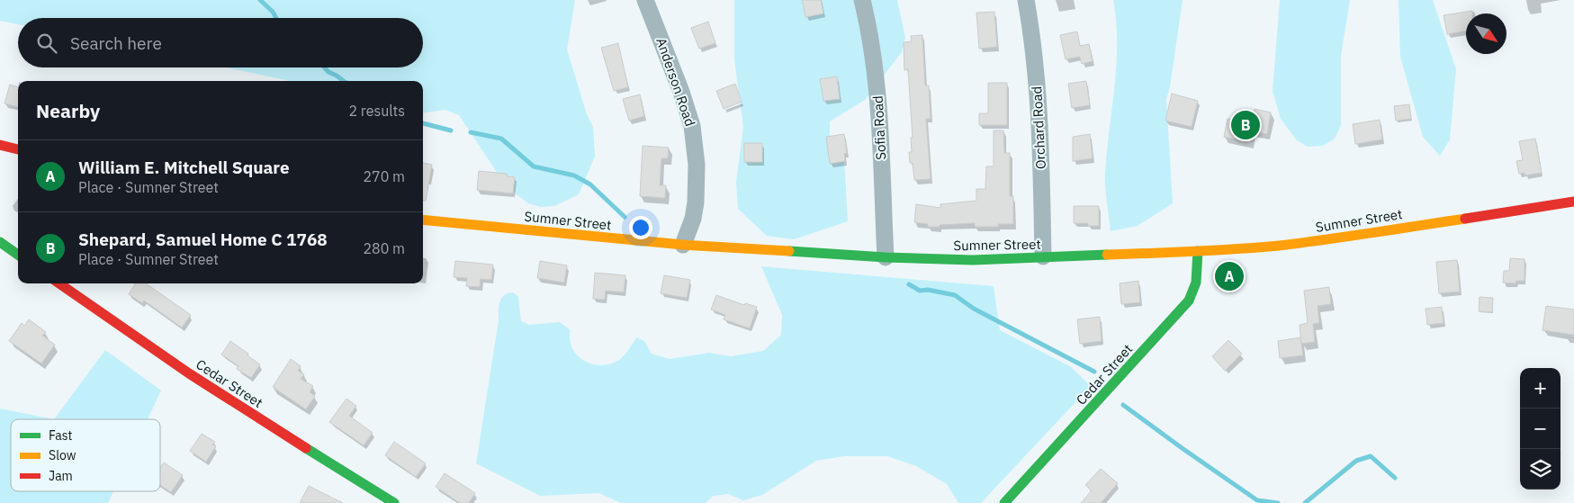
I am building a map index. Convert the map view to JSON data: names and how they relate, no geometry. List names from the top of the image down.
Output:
{
  "streets": {
    "main road": ["Sumner Street", "Cedar Street"],
    "street": ["Anderson Road", "Sofia Road", "Orchard Road"]
  },
  "crossings": [
    ["Anderson Road", "Sumner Street"],
    ["Sofia Road", "Sumner Street"],
    ["Orchard Road", "Sumner Street"],
    ["Sumner Street", "Cedar Street"]
  ],
  "legend": ["Fast", "Slow", "Jam"],
  "north": "bottom right",
  "page": {
    "search": "Search here",
    "heading": ["Nearby", "2 results"],
    "pins": ["B", "A"],
    "list": [
      {
        "mark": "A",
        "name": "William E. Mitchell Square",
        "note": "Place · Sumner Street",
        "value": "270 m"
      },
      {
        "mark": "B",
        "name": "Shepard, Samuel Home C 1768",
        "note": "Place · Sumner Street",
        "value": "280 m"
      }
    ],
    "map_buttons": ["+", "−"]
  }
}
